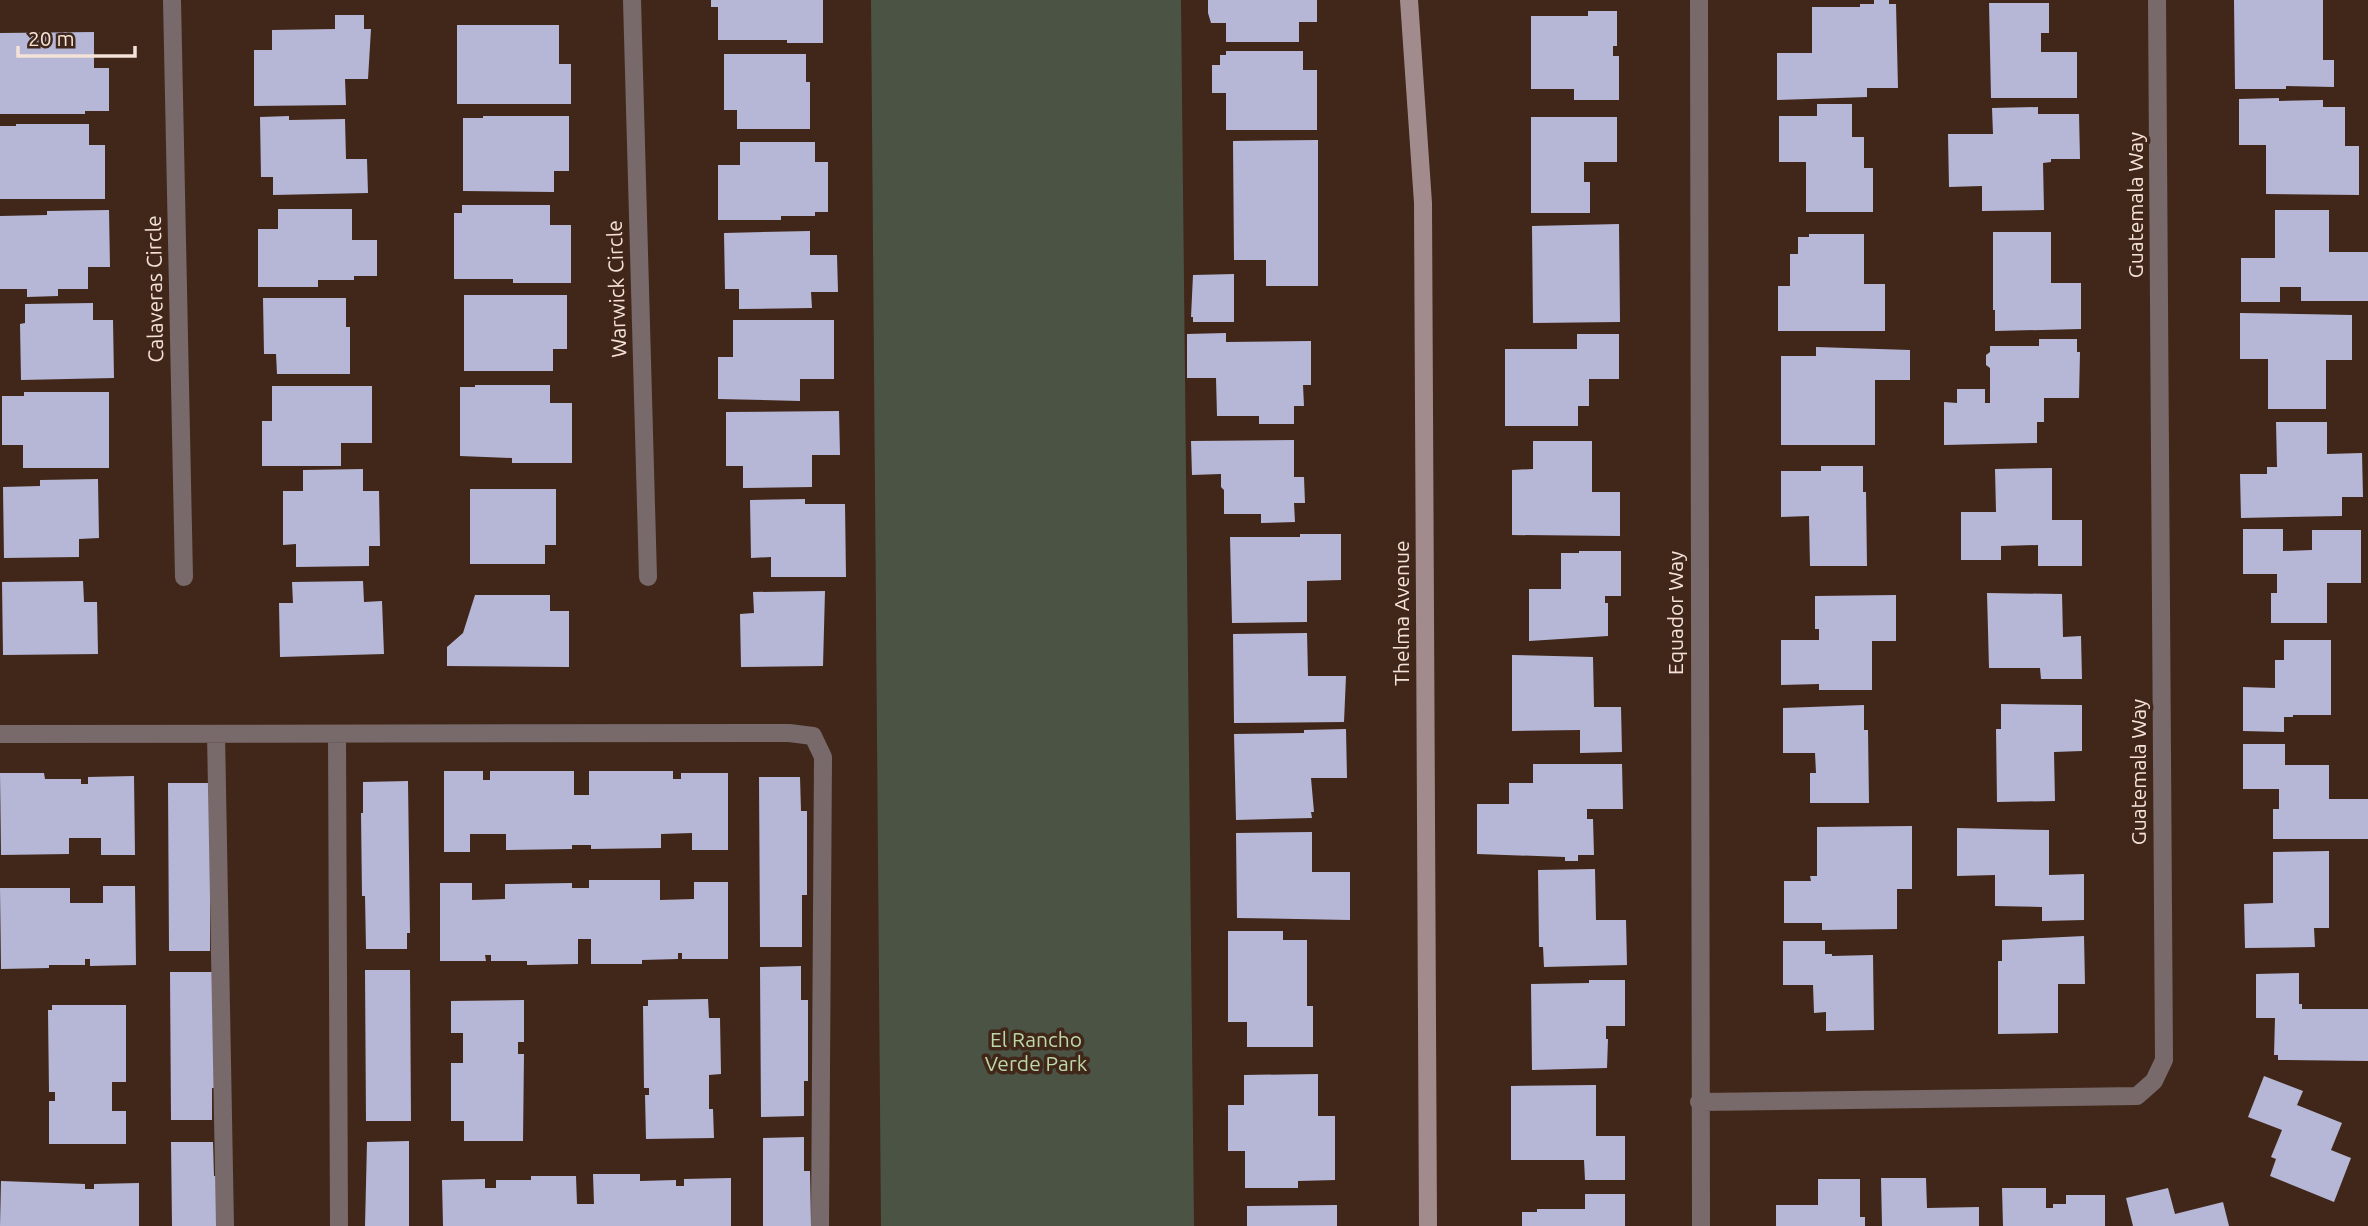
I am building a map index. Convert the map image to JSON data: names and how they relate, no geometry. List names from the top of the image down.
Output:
{
  "streets": {
    "street": [
      "Guatemala Way",
      "Calaveras Circle",
      "Warwick Circle",
      "Thelma Avenue",
      "Equador Way"
    ]
  },
  "crossings": [
    ["Guatemala Way", "Equador Way"]
  ],
  "parks": ["El Rancho Verde Park"],
  "scale_bar": "20 m"
}
